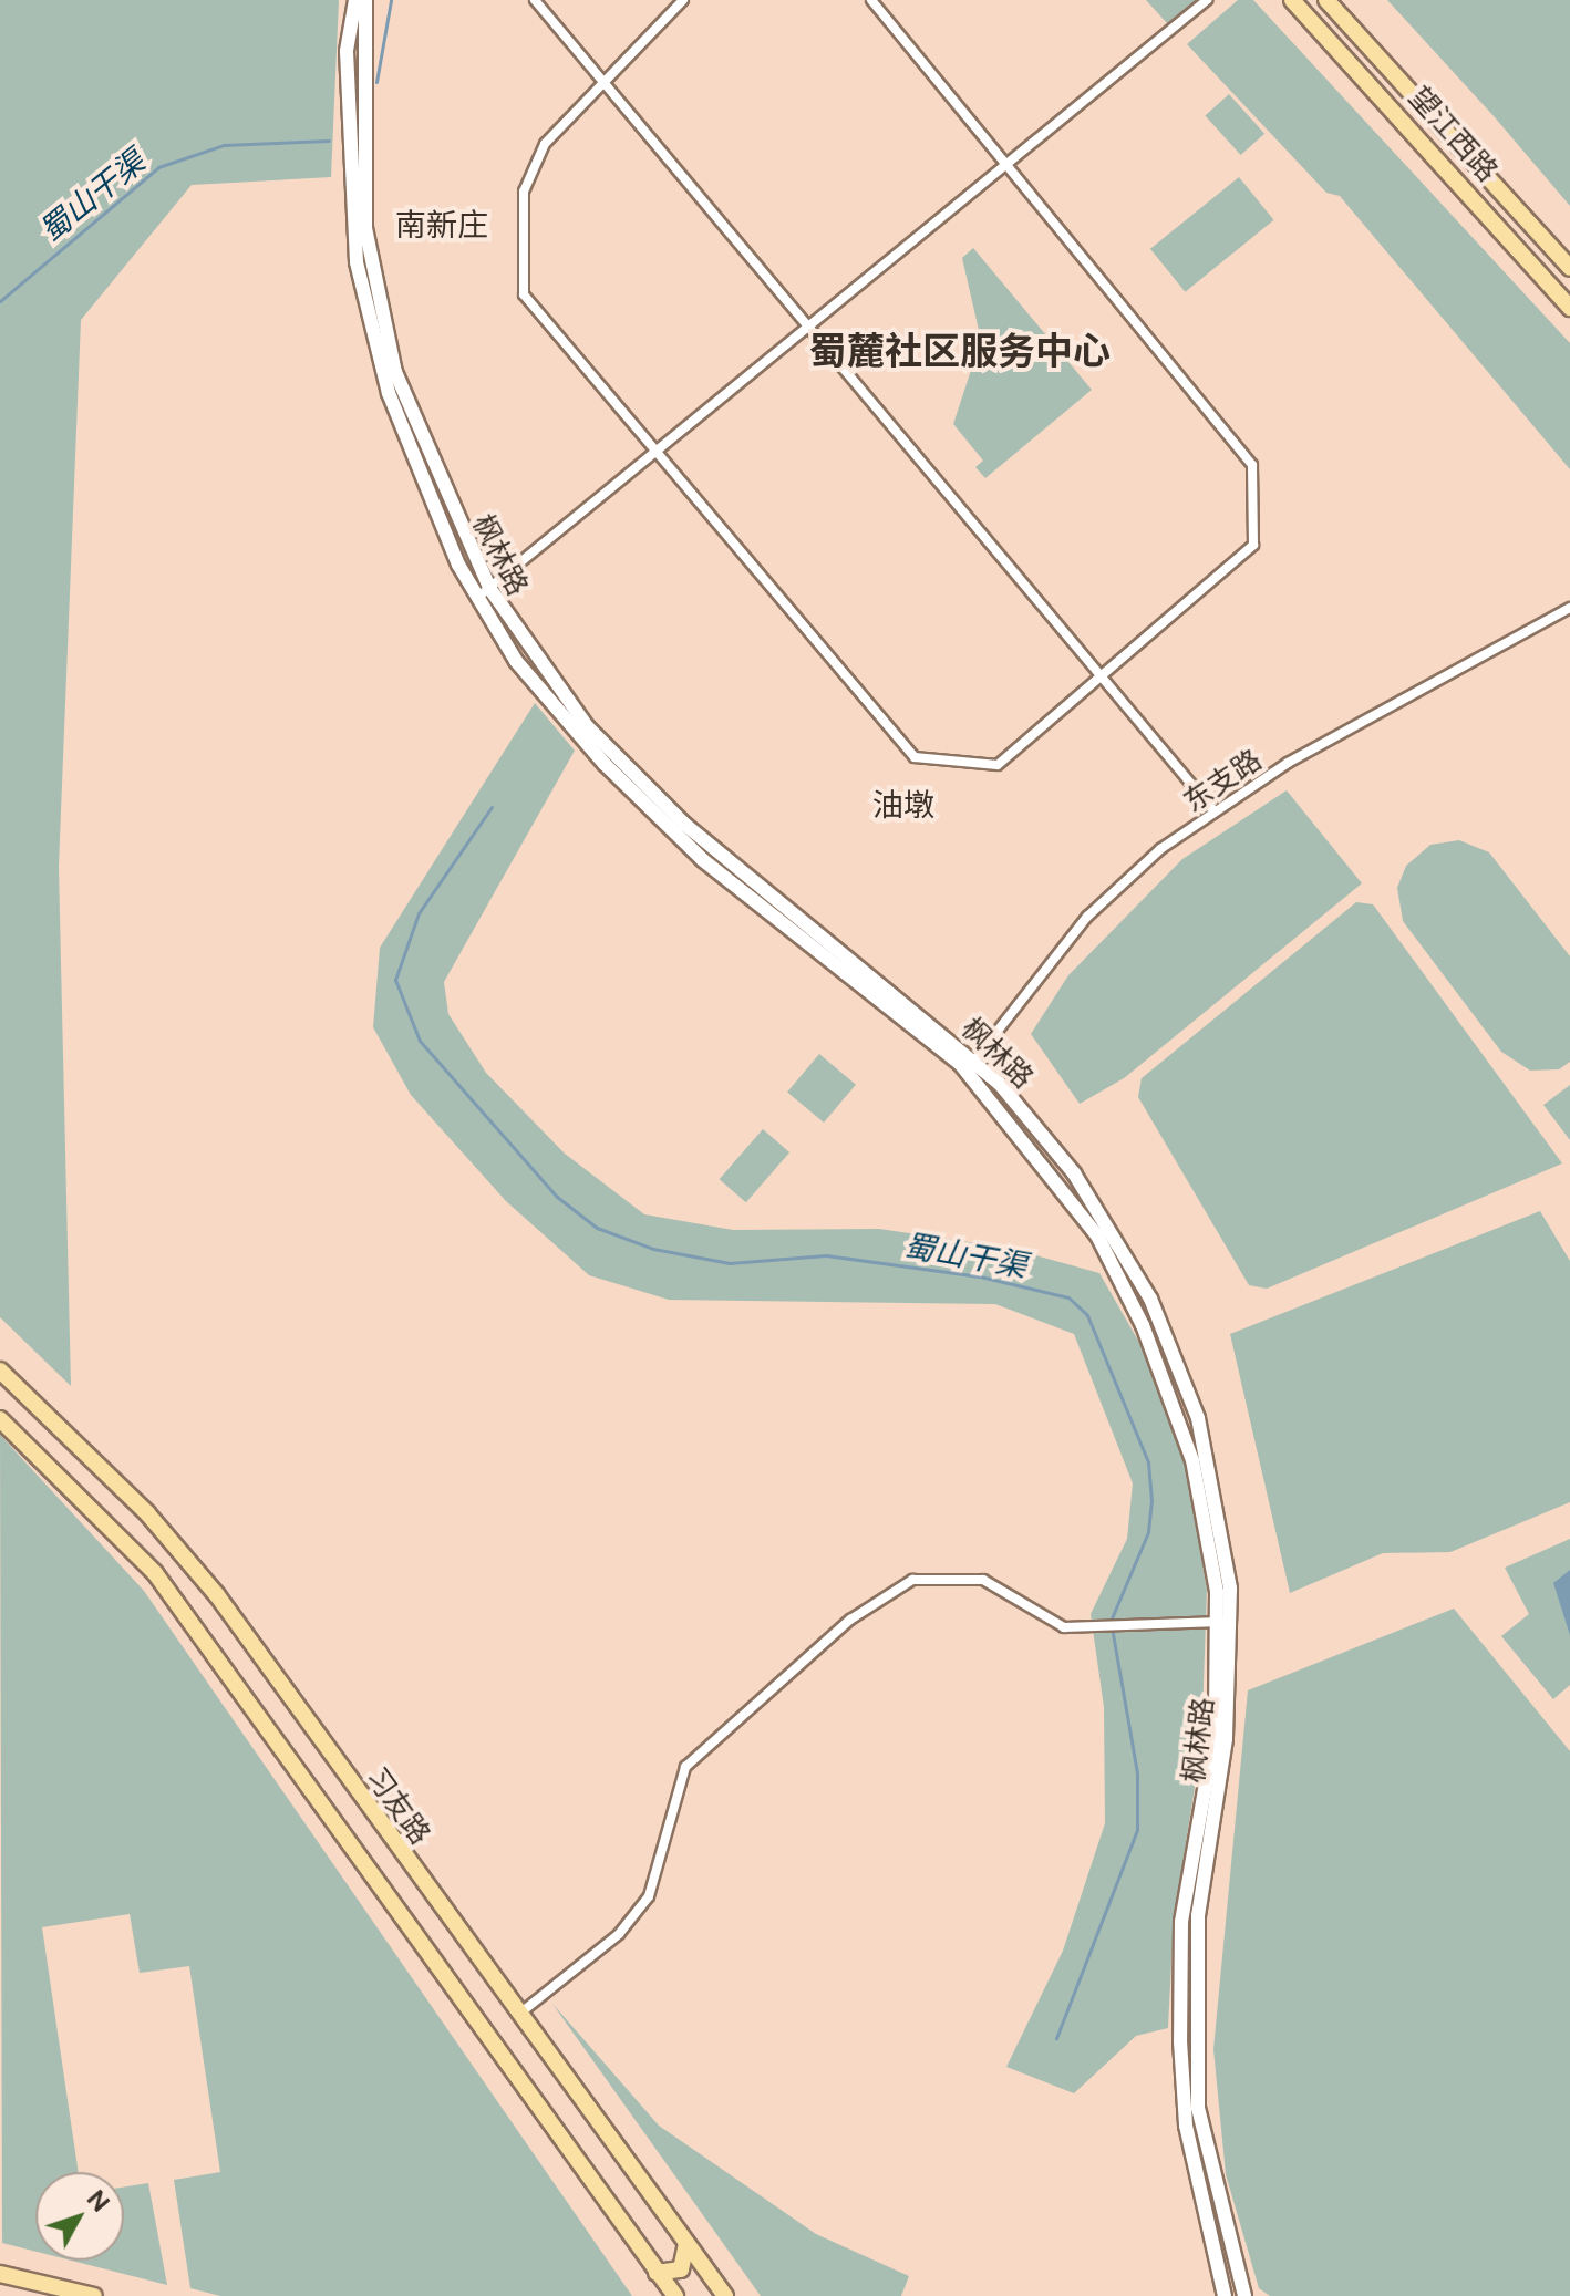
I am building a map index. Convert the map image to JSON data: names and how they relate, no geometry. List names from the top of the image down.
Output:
{
  "streets": {
    "main road": ["望江西路", "枫林路", "习友路"],
    "street": ["东支路"]
  },
  "crossings": [
    ["枫林路", "东支路"]
  ],
  "districts": ["南新庄", "蜀麓社区服务中心", "油墩"],
  "water": ["蜀山干渠"],
  "north": "top right"
}
